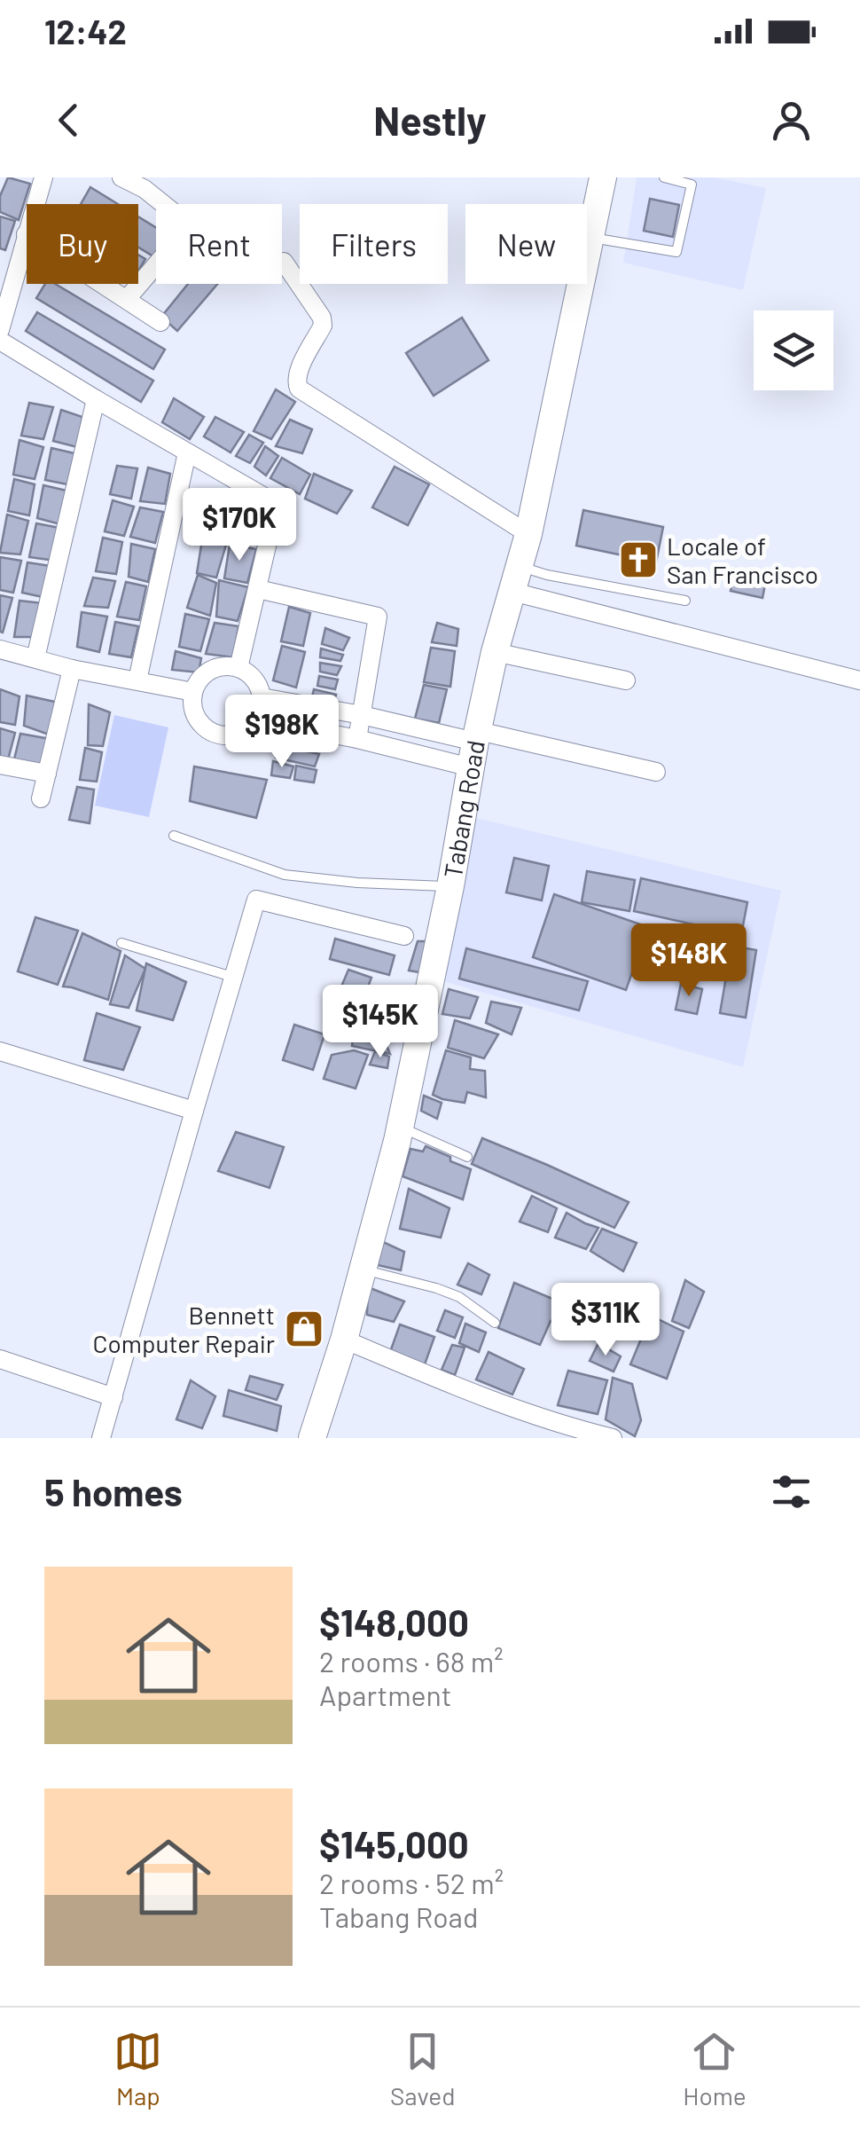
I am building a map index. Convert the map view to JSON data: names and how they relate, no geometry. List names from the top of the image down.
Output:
{
  "streets": {
    "main road": ["Tabang Road"]
  },
  "places": {
    "church": ["Locale of San Francisco"],
    "shop": ["Bennett Computer Repair"]
  },
  "page": {
    "status": "12:42",
    "header": "Nestly",
    "chip": [
      "Buy",
      "Rent",
      "Filters",
      "New"
    ],
    "price": [
      "$170K",
      "$198K",
      "$148K",
      "$145K",
      "$311K"
    ],
    "heading": "5 homes",
    "list": [
      {
        "name": "$148,000",
        "note": "2 rooms · 68 m² · Apartment"
      },
      {
        "name": "$145,000",
        "note": "2 rooms · 52 m² · Tabang Road"
      }
    ],
    "tabs": ["Map", "Saved", "Home"]
  }
}
